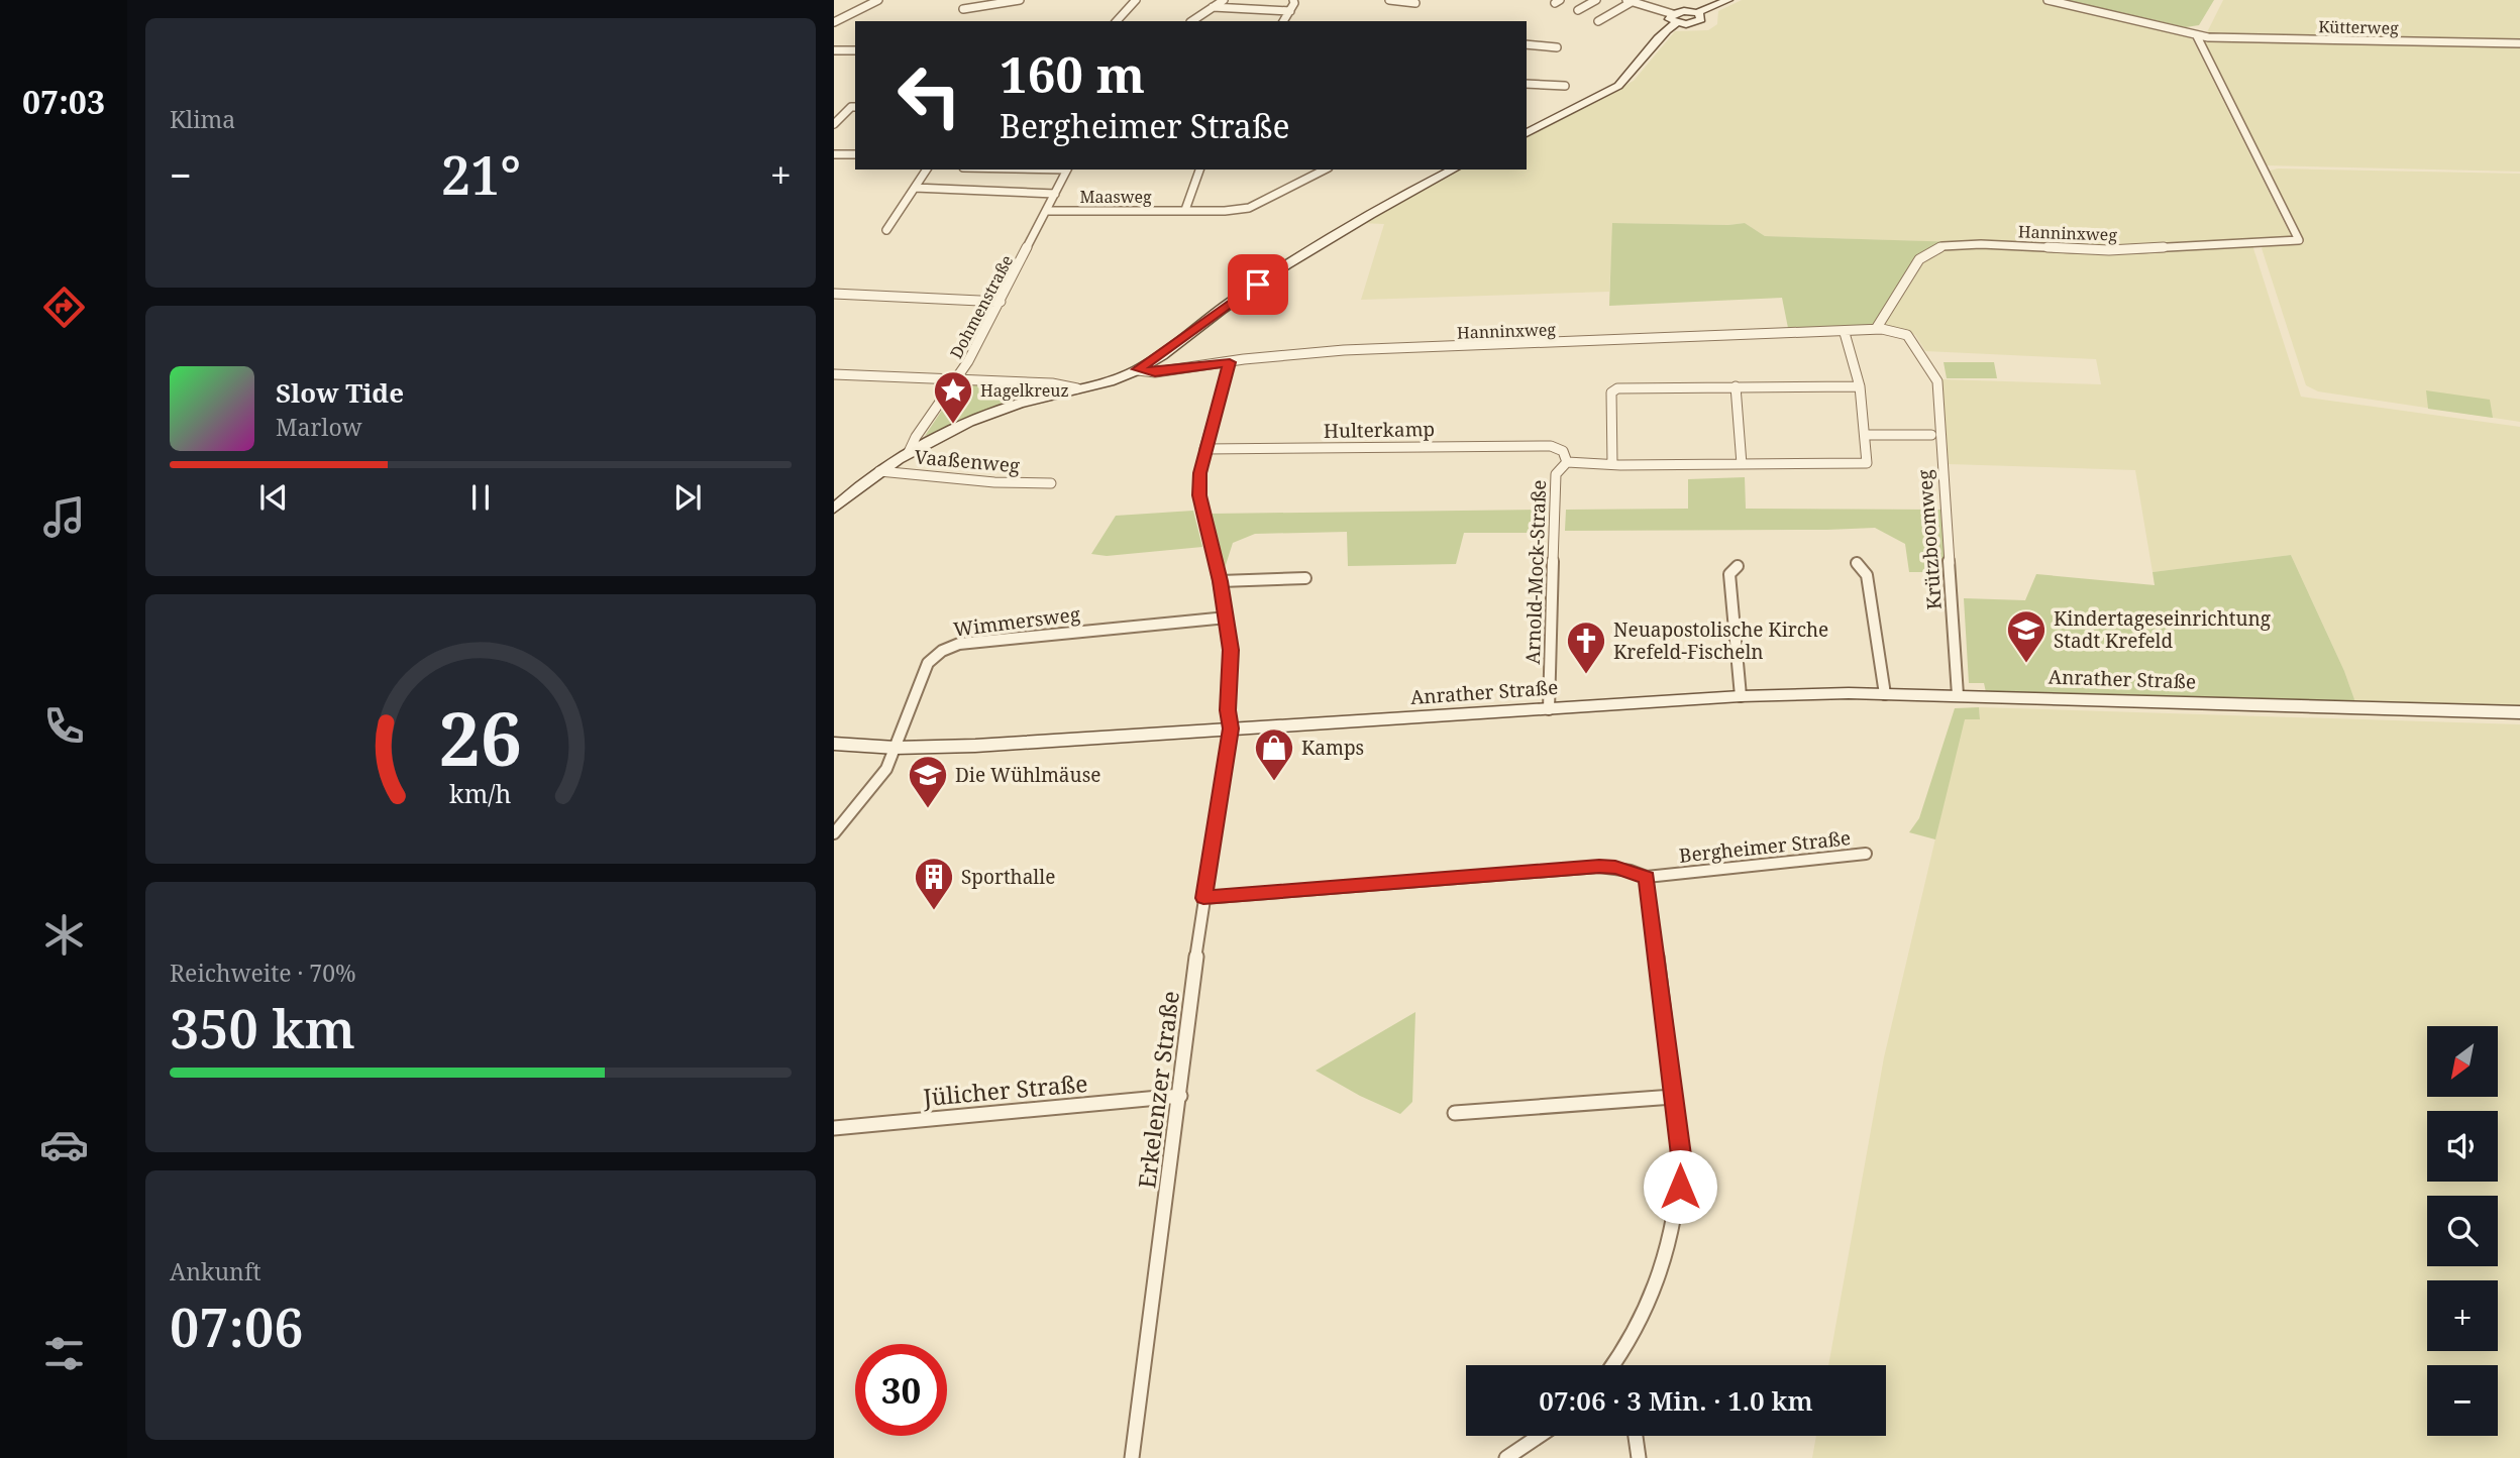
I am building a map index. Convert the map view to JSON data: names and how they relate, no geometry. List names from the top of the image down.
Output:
{
  "streets": {
    "street": [
      "Kütterweg",
      "Maasweg",
      "Hanninxweg",
      "Dohmenstraße",
      "Hulterkamp",
      "Vaaßenweg",
      "Krützboomweg",
      "Arnold-Mock-Straße",
      "Wimmersweg",
      "Anrather Straße",
      "Bergheimer Straße",
      "Erkelenzer Straße",
      "Jülicher Straße"
    ]
  },
  "crossings": [
    ["Kütterweg", "Hanninxweg"],
    ["Maasweg", "Dohmenstraße"],
    ["Hanninxweg", "Krützboomweg"],
    ["Hanninxweg", "Erkelenzer Straße"],
    ["Hulterkamp", "Arnold-Mock-Straße"],
    ["Hulterkamp", "Erkelenzer Straße"],
    ["Krützboomweg", "Anrather Straße"],
    ["Arnold-Mock-Straße", "Anrather Straße"],
    ["Wimmersweg", "Anrather Straße"],
    ["Wimmersweg", "Erkelenzer Straße"],
    ["Anrather Straße", "Erkelenzer Straße"],
    ["Bergheimer Straße", "Erkelenzer Straße"],
    ["Erkelenzer Straße", "Jülicher Straße"]
  ],
  "places": {
    "place": ["Hagelkreuz"],
    "school or university": ["Kindertageseinrichtung Stadt Krefeld", "Die Wühlmäuse"],
    "church": ["Neuapostolische Kirche Krefeld-Fischeln"],
    "shop": ["Kamps"],
    "building": ["Sporthalle"]
  },
  "north": "bottom left",
  "page": {
    "tabs": "07:03",
    "tile": [
      "Klima",
      ["Reichweite · 70%", "350 km"],
      ["Ankunft", "07:06"]
    ],
    "turn": ["160 m", "Bergheimer Straße"],
    "heat": ["−", "21°", "+"],
    "song": ["Slow Tide", "Marlow"],
    "map_buttons": ["+", "−"],
    "limit": "30",
    "trip": "07:06 · 3 Min. · 1.0 km",
    "gauge": ["26", "km/h"]
  }
}
